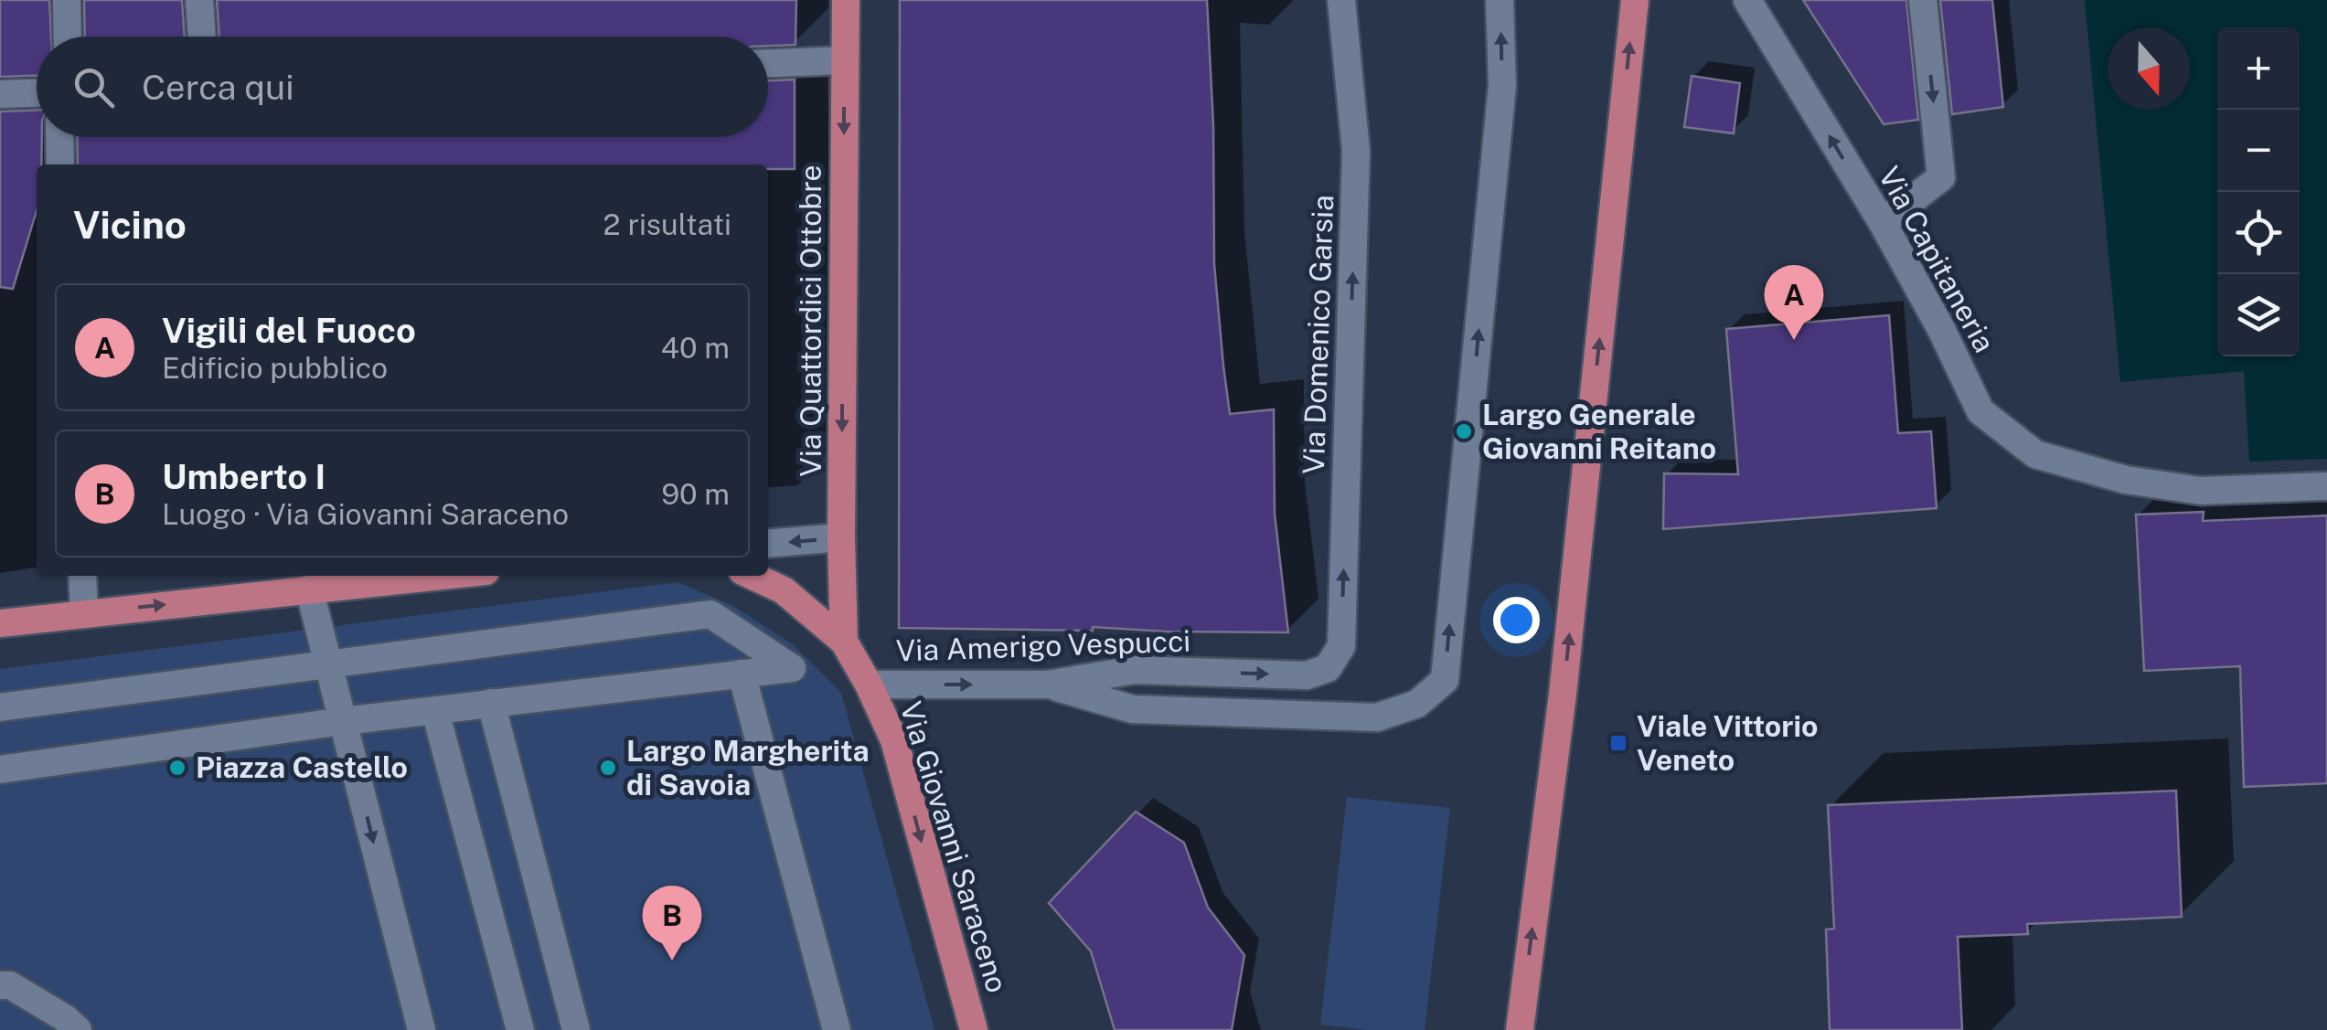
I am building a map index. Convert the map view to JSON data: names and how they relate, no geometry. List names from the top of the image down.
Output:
{
  "streets": {
    "main road": ["Via Quattordici Ottobre", "Via Giovanni Saraceno"],
    "street": ["Via Capitaneria", "Via Domenico Garsia", "Via Amerigo Vespucci"]
  },
  "crossings": [
    ["Via Quattordici Ottobre", "Via Giovanni Saraceno"],
    ["Via Domenico Garsia", "Via Amerigo Vespucci"],
    ["Via Amerigo Vespucci", "Via Giovanni Saraceno"]
  ],
  "one_way": [
    "Via Quattordici Ottobre",
    "Via Domenico Garsia",
    "Via Amerigo Vespucci",
    "Via Giovanni Saraceno"
  ],
  "places": {
    "other": ["Largo Generale Giovanni Reitano", "Piazza Castello", "Largo Margherita di Savoia"],
    "transit": ["Viale Vittorio Veneto"]
  },
  "north": "bottom",
  "page": {
    "map_buttons": ["+", "−"],
    "search": "Cerca qui",
    "heading": ["Vicino", "2 risultati"],
    "pins": ["A", "B"],
    "list": [
      {
        "mark": "A",
        "name": "Vigili del Fuoco",
        "note": "Edificio pubblico",
        "value": "40 m"
      },
      {
        "mark": "B",
        "name": "Umberto I",
        "note": "Luogo · Via Giovanni Saraceno",
        "value": "90 m"
      }
    ]
  }
}
